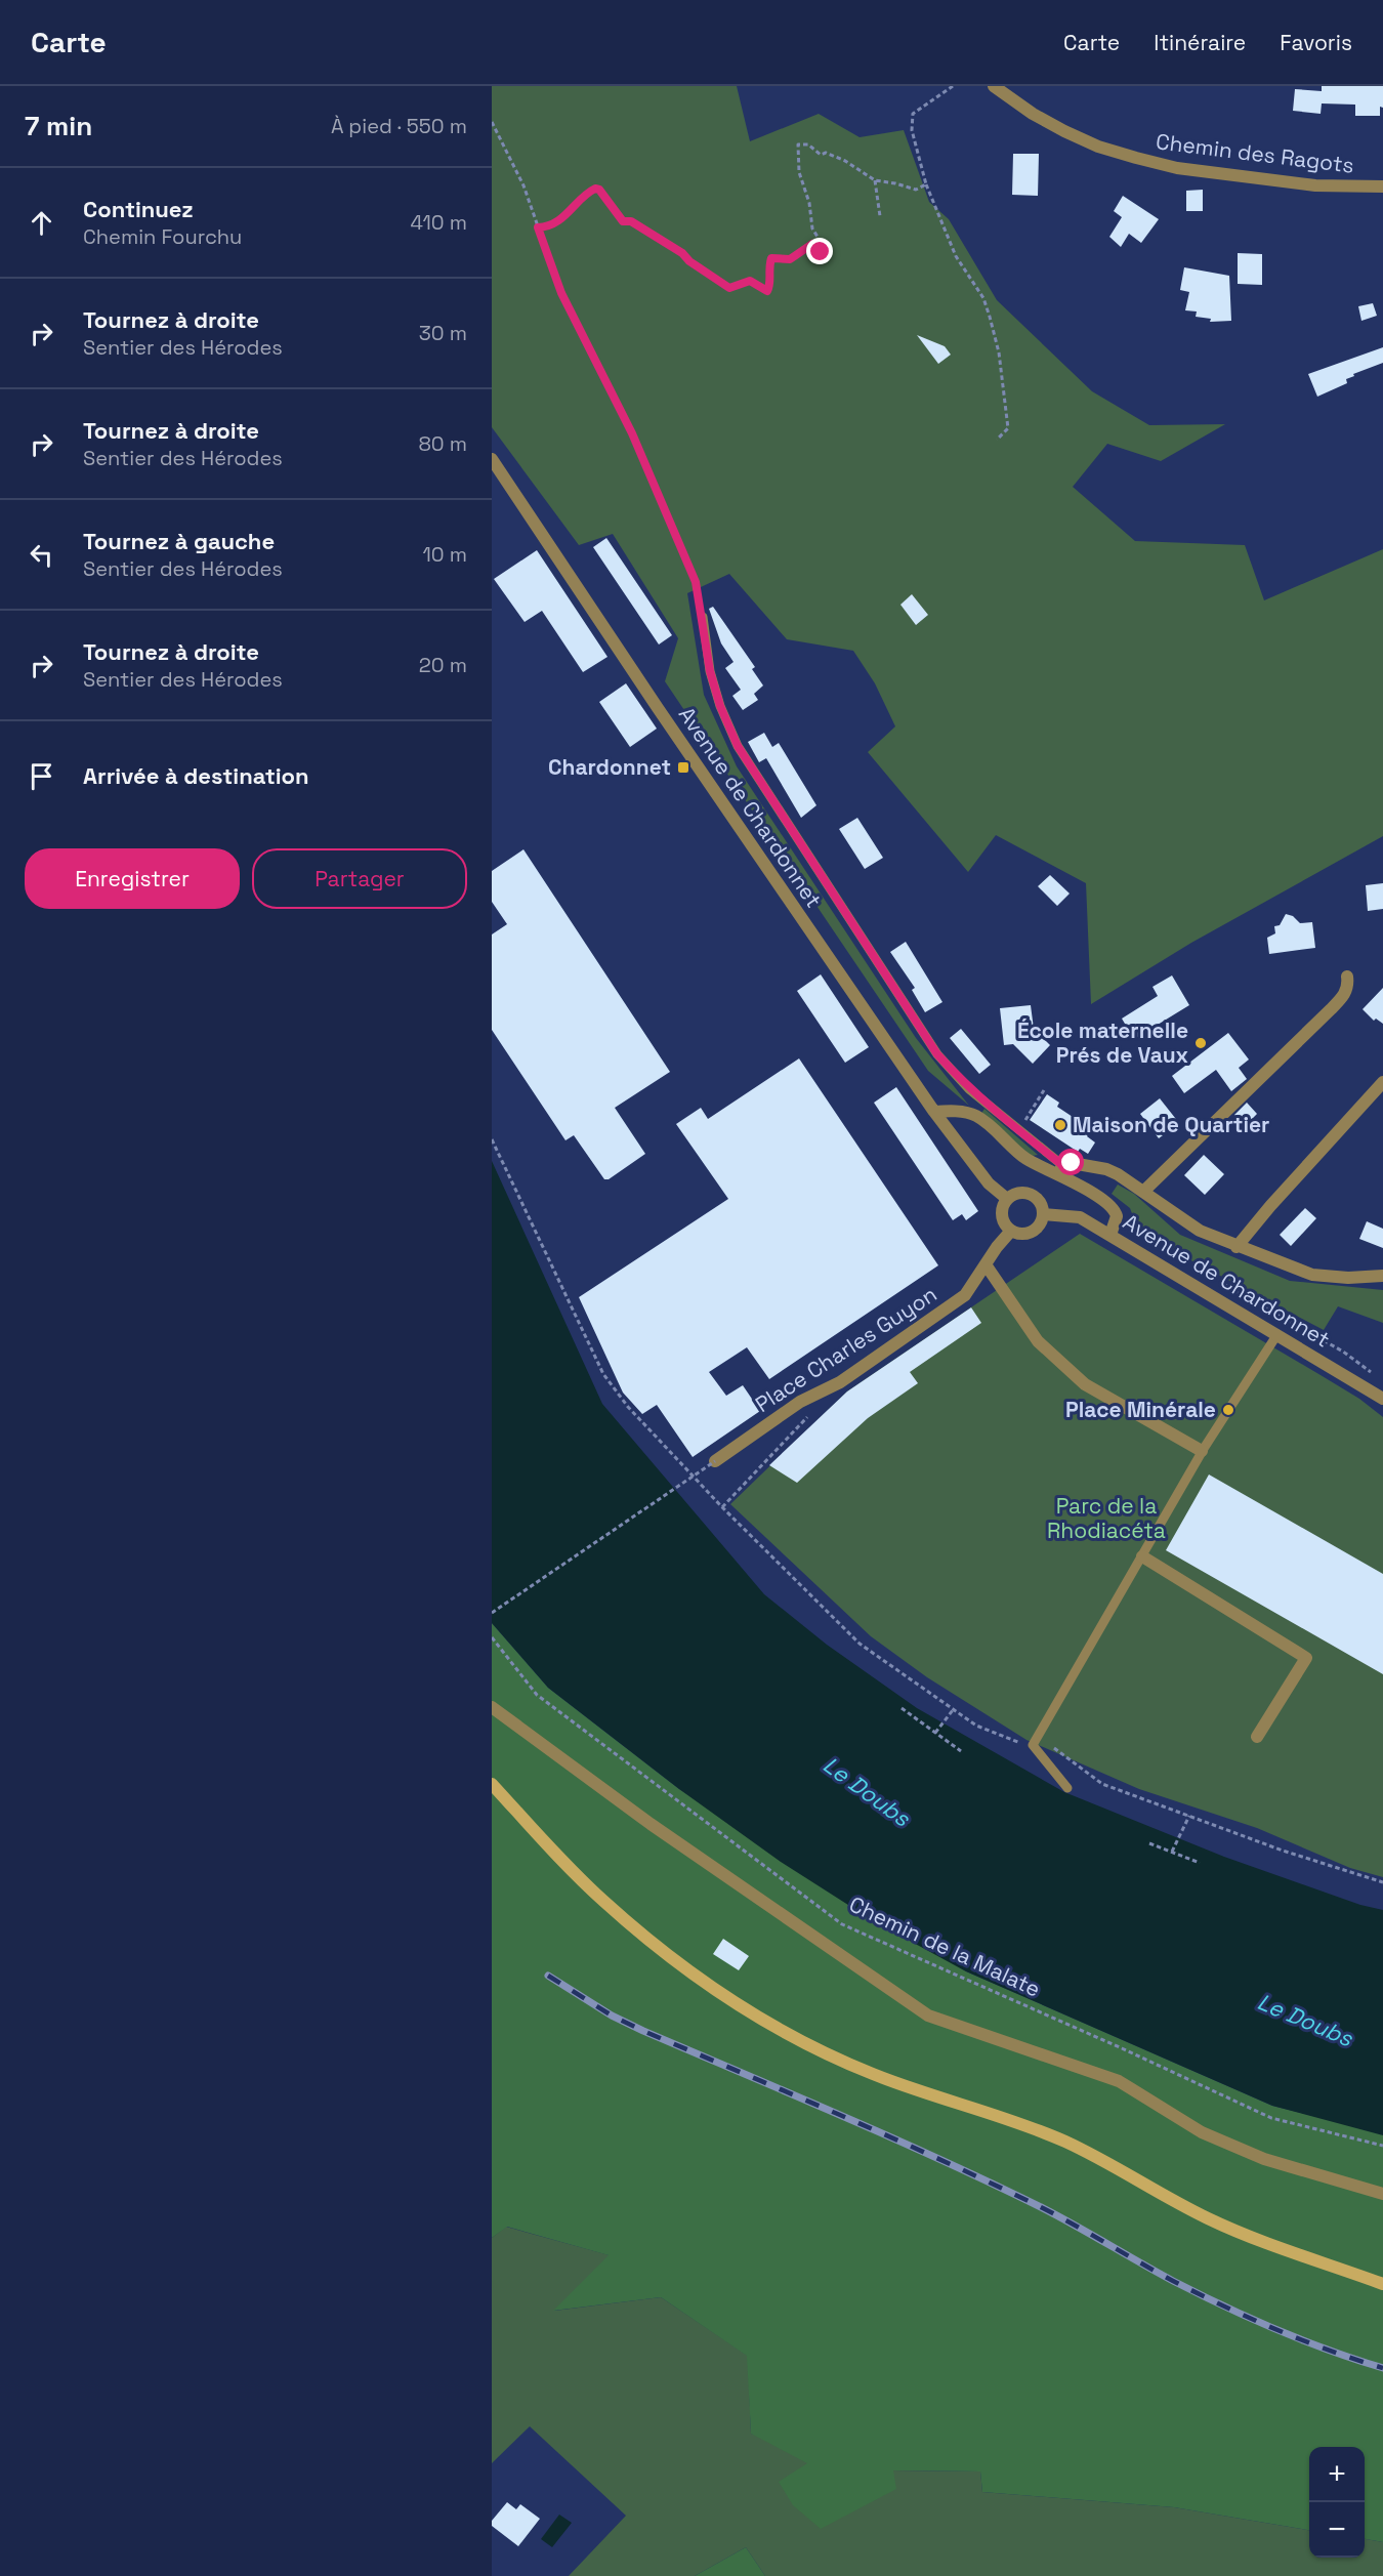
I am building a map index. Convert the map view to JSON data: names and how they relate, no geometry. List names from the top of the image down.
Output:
{
  "streets": {
    "street": ["Chemin des Ragots", "Avenue de Chardonnet", "Place Charles Guyon"],
    "path": ["Chemin de la Malate"]
  },
  "crossings": [
    ["Avenue de Chardonnet", "Place Charles Guyon"]
  ],
  "water": ["Le Doubs"],
  "parks": ["Parc de la Rhodiacéta"],
  "places": {
    "transit": ["Chardonnet"],
    "other": ["École maternelle Prés de Vaux", "Maison de Quartier", "Place Minérale"]
  },
  "page": {
    "header": "Carte",
    "nav": ["Carte", "Itinéraire", "Favoris"],
    "heading": ["7 min", "À pied · 550 m"],
    "list": [
      ["Continuez", "Chemin Fourchu", "410 m"],
      ["Tournez à droite", "Sentier des Hérodes", "30 m"],
      ["Tournez à droite", "Sentier des Hérodes", "80 m"],
      ["Tournez à gauche", "Sentier des Hérodes", "10 m"],
      ["Tournez à droite", "Sentier des Hérodes", "20 m"],
      "Arrivée à destination"
    ],
    "buttons": ["Enregistrer", "Partager"],
    "map_buttons": ["+", "−"]
  }
}
